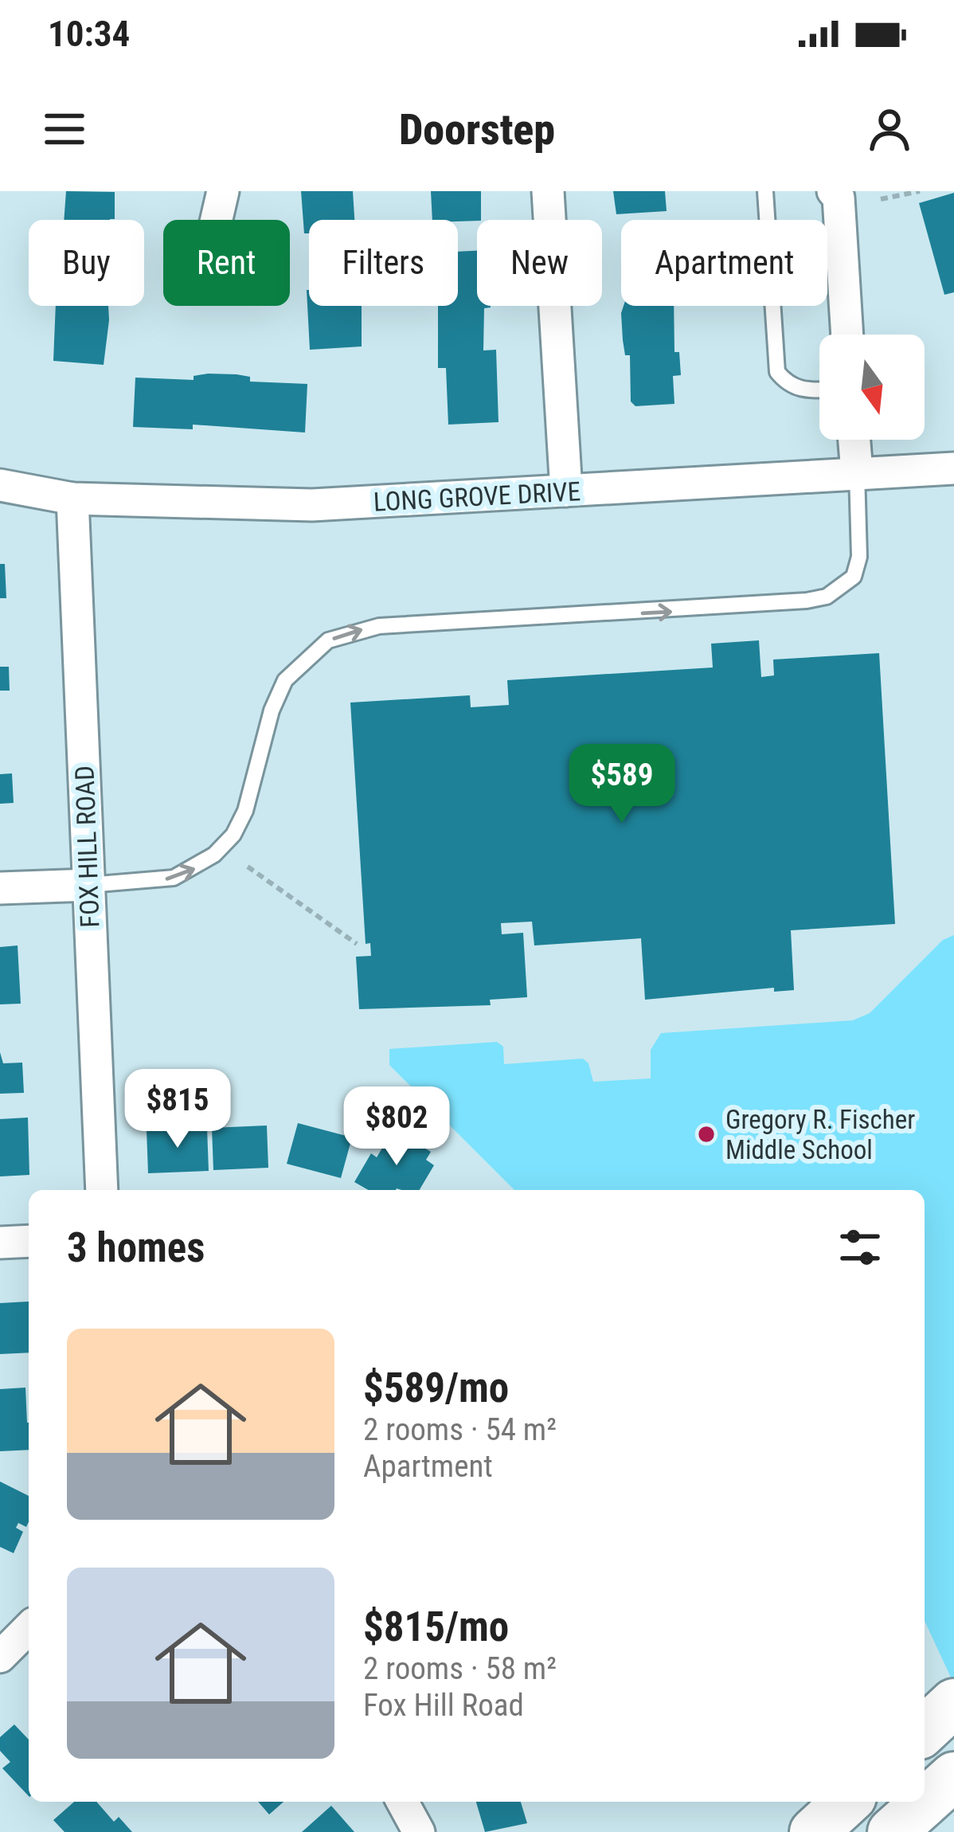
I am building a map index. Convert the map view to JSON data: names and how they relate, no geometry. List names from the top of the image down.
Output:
{
  "streets": {
    "street": ["LONG GROVE DRIVE", "FOX HILL ROAD"]
  },
  "crossings": [
    ["LONG GROVE DRIVE", "FOX HILL ROAD"]
  ],
  "places": ["Gregory R. Fischer Middle School"],
  "north": "bottom",
  "page": {
    "status": "10:34",
    "header": "Doorstep",
    "chip": [
      "Buy",
      "Rent",
      "Filters",
      "New",
      "Apartment"
    ],
    "price": ["$589", "$815", "$802"],
    "heading": "3 homes",
    "list": [
      {
        "name": "$589/mo",
        "note": "2 rooms · 54 m² · Apartment"
      },
      {
        "name": "$815/mo",
        "note": "2 rooms · 58 m² · Fox Hill Road"
      }
    ]
  }
}
